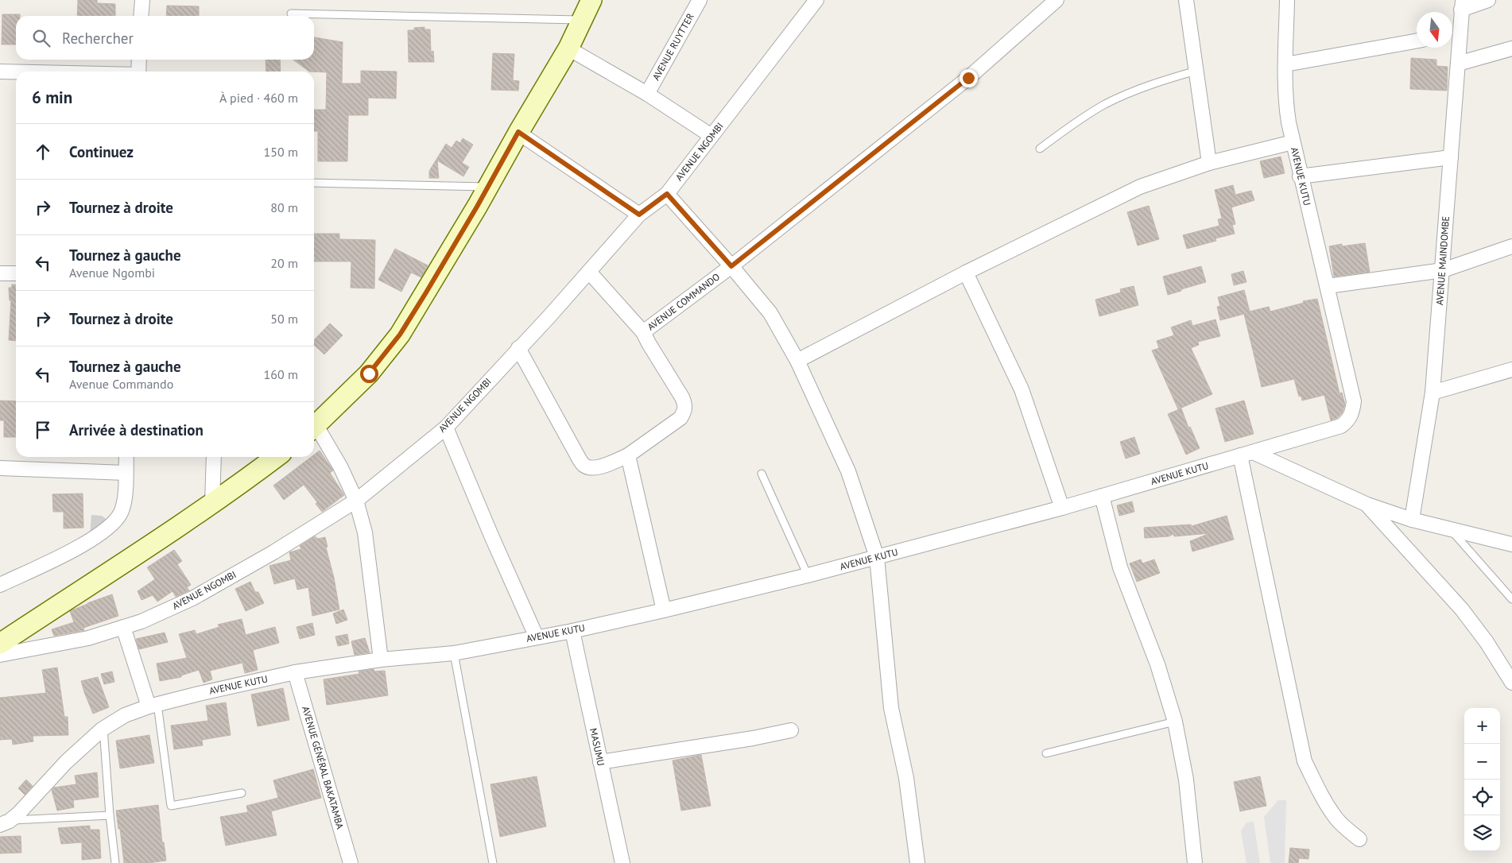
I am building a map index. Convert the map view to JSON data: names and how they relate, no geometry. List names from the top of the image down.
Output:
{
  "streets": {
    "street": [
      "AVENUE RUYTTER",
      "AVENUE NGOMBI",
      "AVENUE KUTU",
      "AVENUE MAINDOMBE",
      "AVENUE COMMANDO",
      "MASUMU",
      "AVENUE GÉNÉRAL BAKATAMBA"
    ]
  },
  "crossings": [
    ["AVENUE KUTU", "MASUMU"],
    ["AVENUE KUTU", "AVENUE GÉNÉRAL BAKATAMBA"]
  ],
  "north": "bottom",
  "page": {
    "search": "Rechercher",
    "heading": ["6 min", "À pied · 460 m"],
    "list": [
      ["Continuez", "150 m"],
      ["Tournez à droite", "80 m"],
      ["Tournez à gauche", "Avenue Ngombi", "20 m"],
      ["Tournez à droite", "50 m"],
      ["Tournez à gauche", "Avenue Commando", "160 m"],
      "Arrivée à destination"
    ],
    "map_buttons": ["+", "−"]
  }
}
